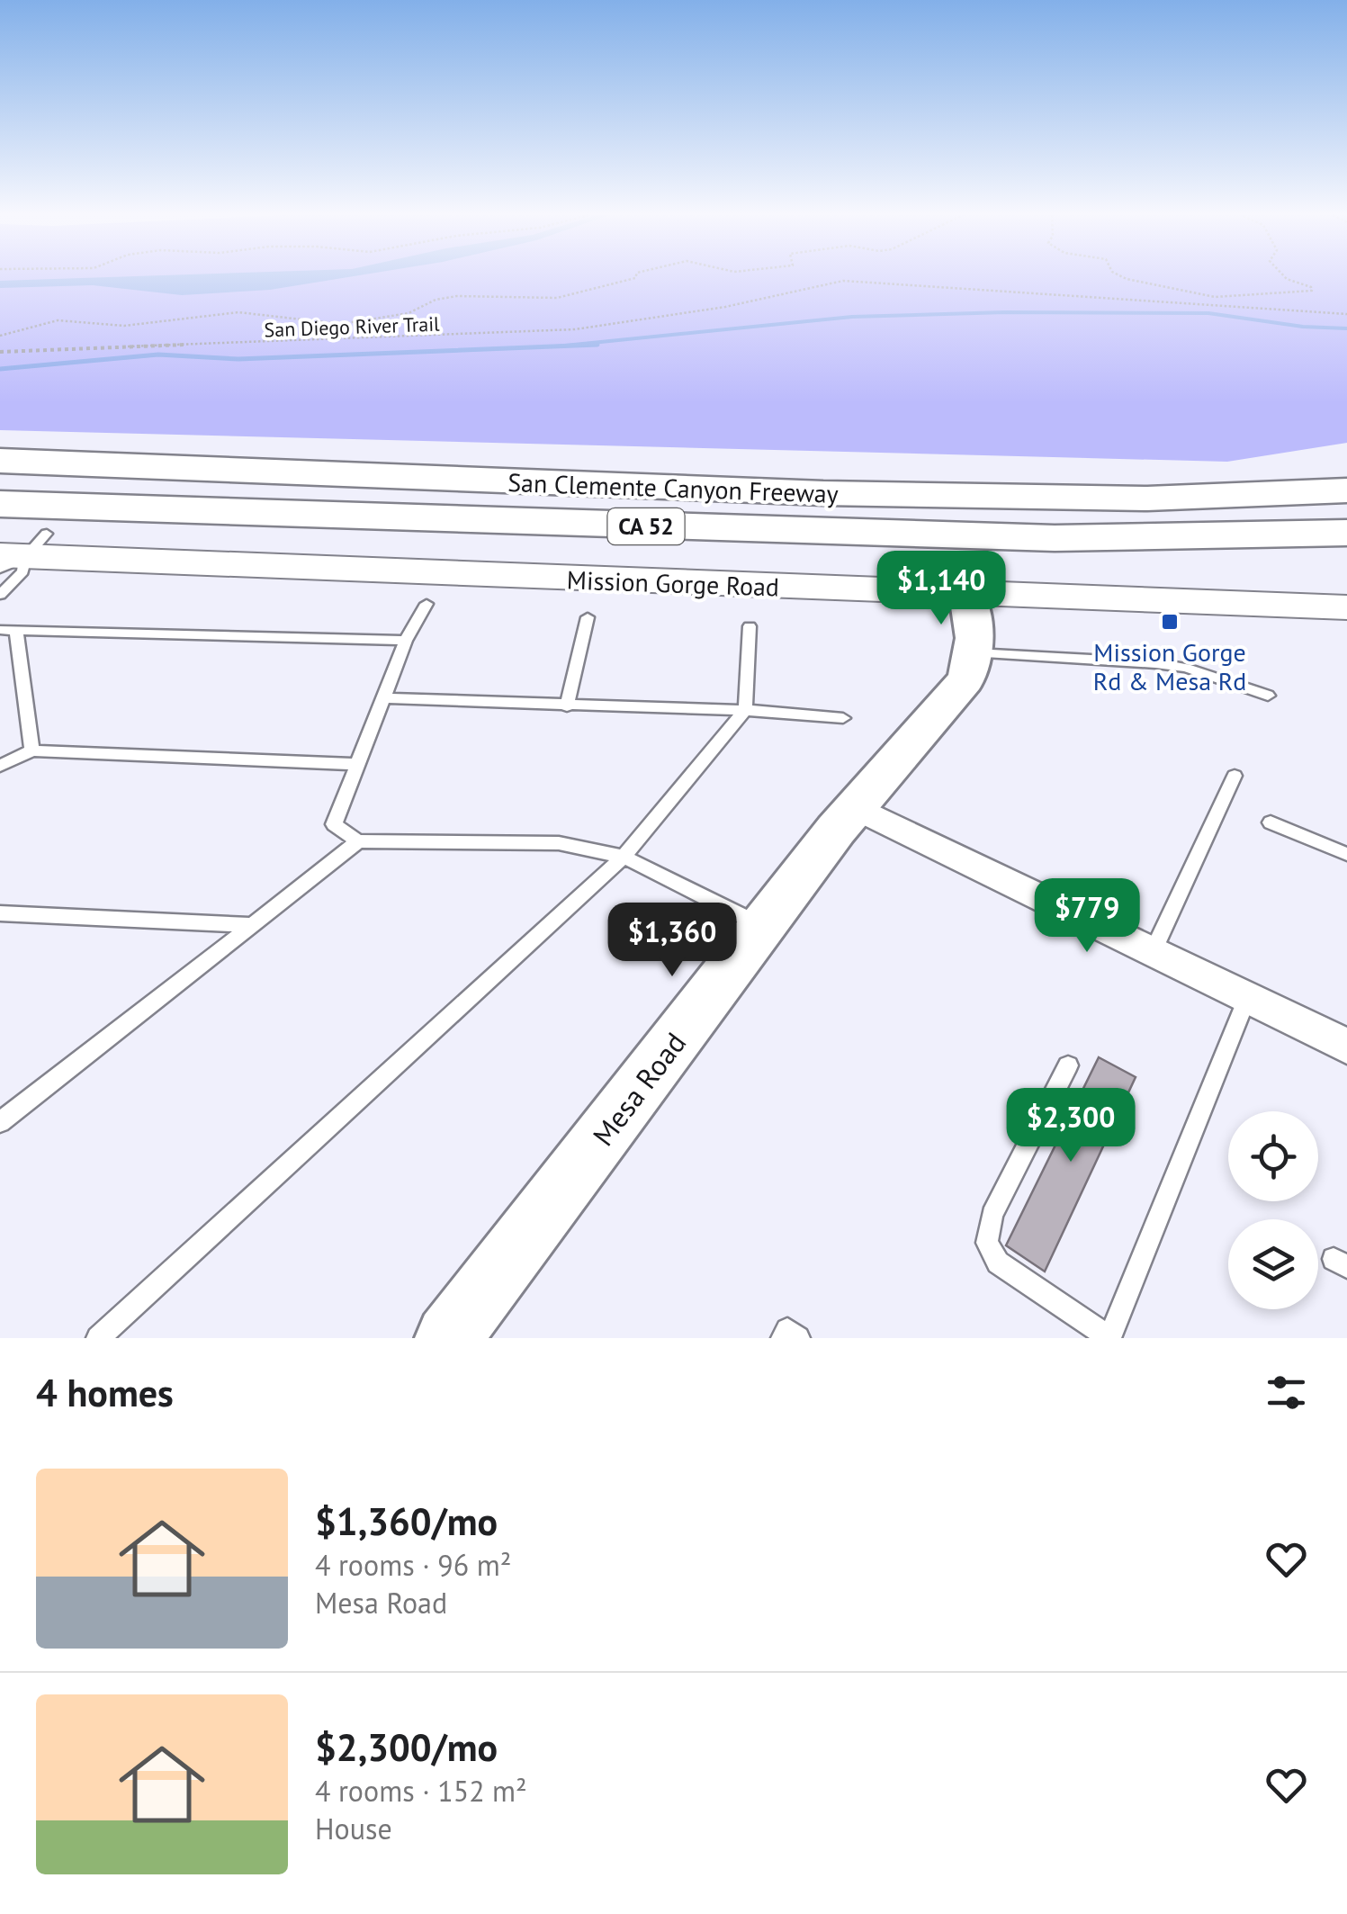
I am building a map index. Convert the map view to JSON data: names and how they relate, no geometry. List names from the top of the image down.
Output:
{
  "streets": {
    "highway": ["San Clemente Canyon Freeway", "CA 52"],
    "main road": ["Mission Gorge Road"],
    "street": ["Mesa Road"],
    "path": ["San Diego River Trail"]
  },
  "places": {
    "transit": ["Mission Gorge Rd & Mesa Rd"]
  },
  "page": {
    "price": [
      "$1,140",
      "$779",
      "$1,360",
      "$2,300"
    ],
    "heading": "4 homes",
    "list": [
      {
        "name": "$1,360/mo",
        "note": "4 rooms · 96 m² · Mesa Road"
      },
      {
        "name": "$2,300/mo",
        "note": "4 rooms · 152 m² · House"
      }
    ]
  }
}
